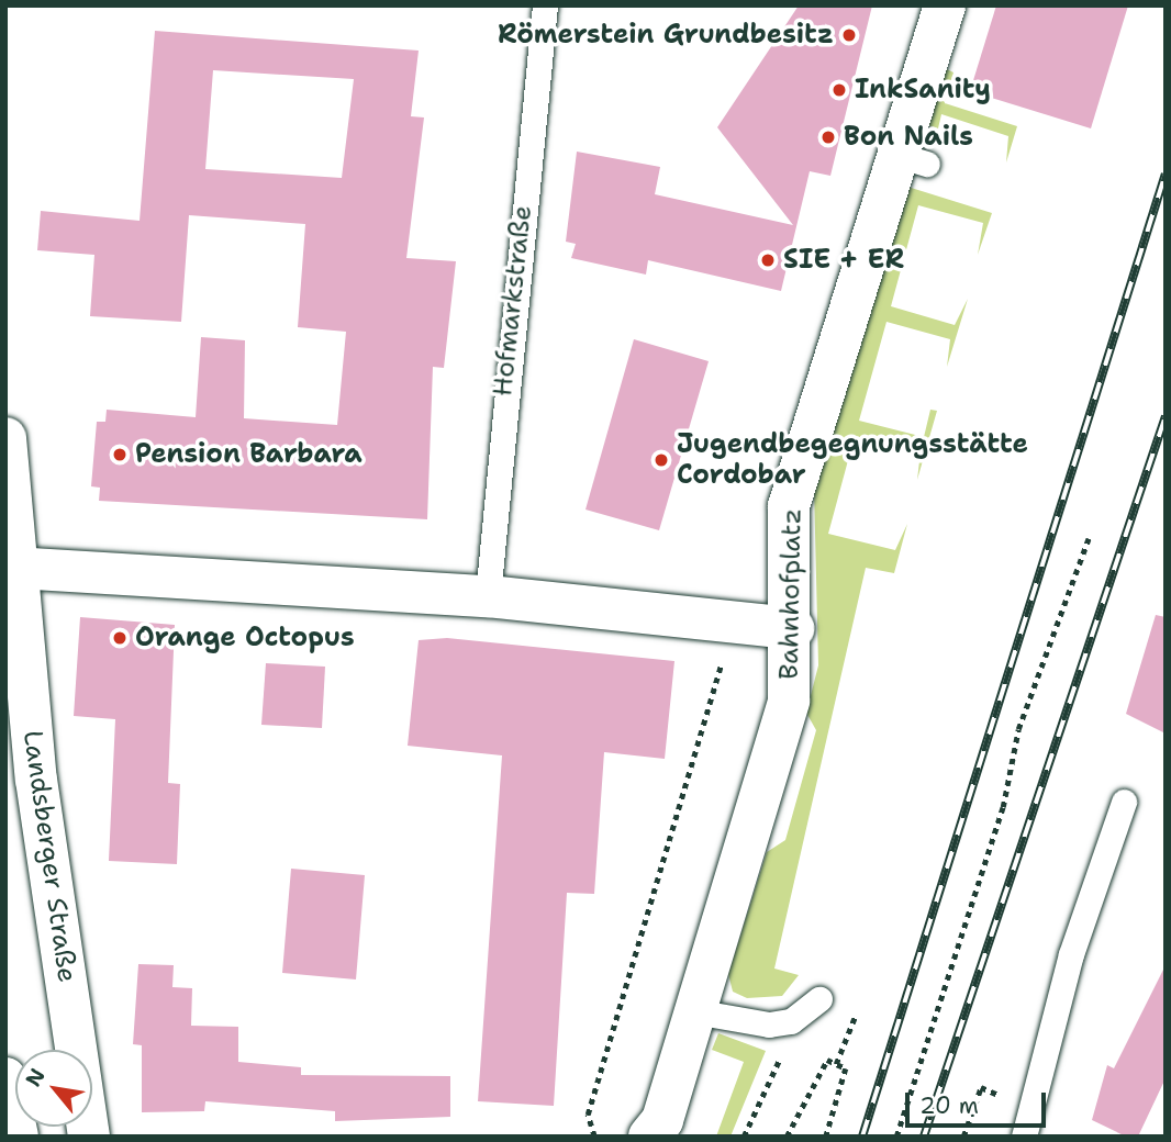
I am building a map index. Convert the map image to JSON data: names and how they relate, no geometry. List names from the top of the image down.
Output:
{
  "streets": {
    "street": ["Bahnhofplatz", "Landsberger Straße"],
    "lane": ["Hofmarkstraße"]
  },
  "places": [
    "Römerstein Grundbesitz",
    "InkSanity",
    "Bon Nails",
    "SIE + ER",
    "Pension Barbara",
    "Jugendbegegnungsstätte Cordobar",
    "Orange Octopus"
  ],
  "scale_bar": "20 m",
  "north": "top left"
}
